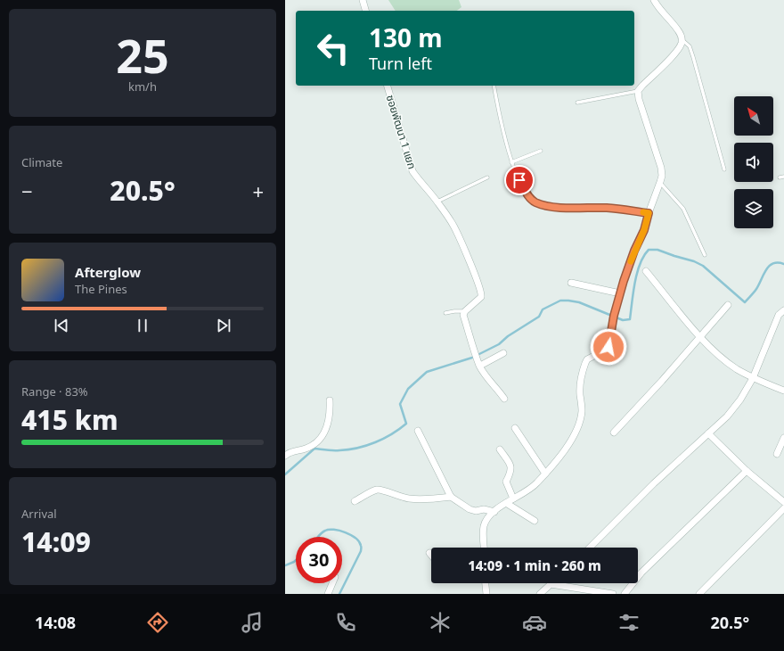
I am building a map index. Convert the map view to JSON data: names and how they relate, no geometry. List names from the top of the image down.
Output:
{
  "streets": {
    "street": ["ซอยพัฒนา 1 แยก"]
  },
  "north": "top left",
  "page": {
    "tile": [
      ["25", "km/h"],
      "Climate",
      ["Range · 83%", "415 km"],
      ["Arrival", "14:09"]
    ],
    "turn": ["130 m", "Turn left"],
    "heat": ["−", "20.5°", "+"],
    "song": ["Afterglow", "The Pines"],
    "limit": "30",
    "trip": "14:09 · 1 min · 260 m",
    "tabs": ["14:08", "20.5°"]
  }
}
